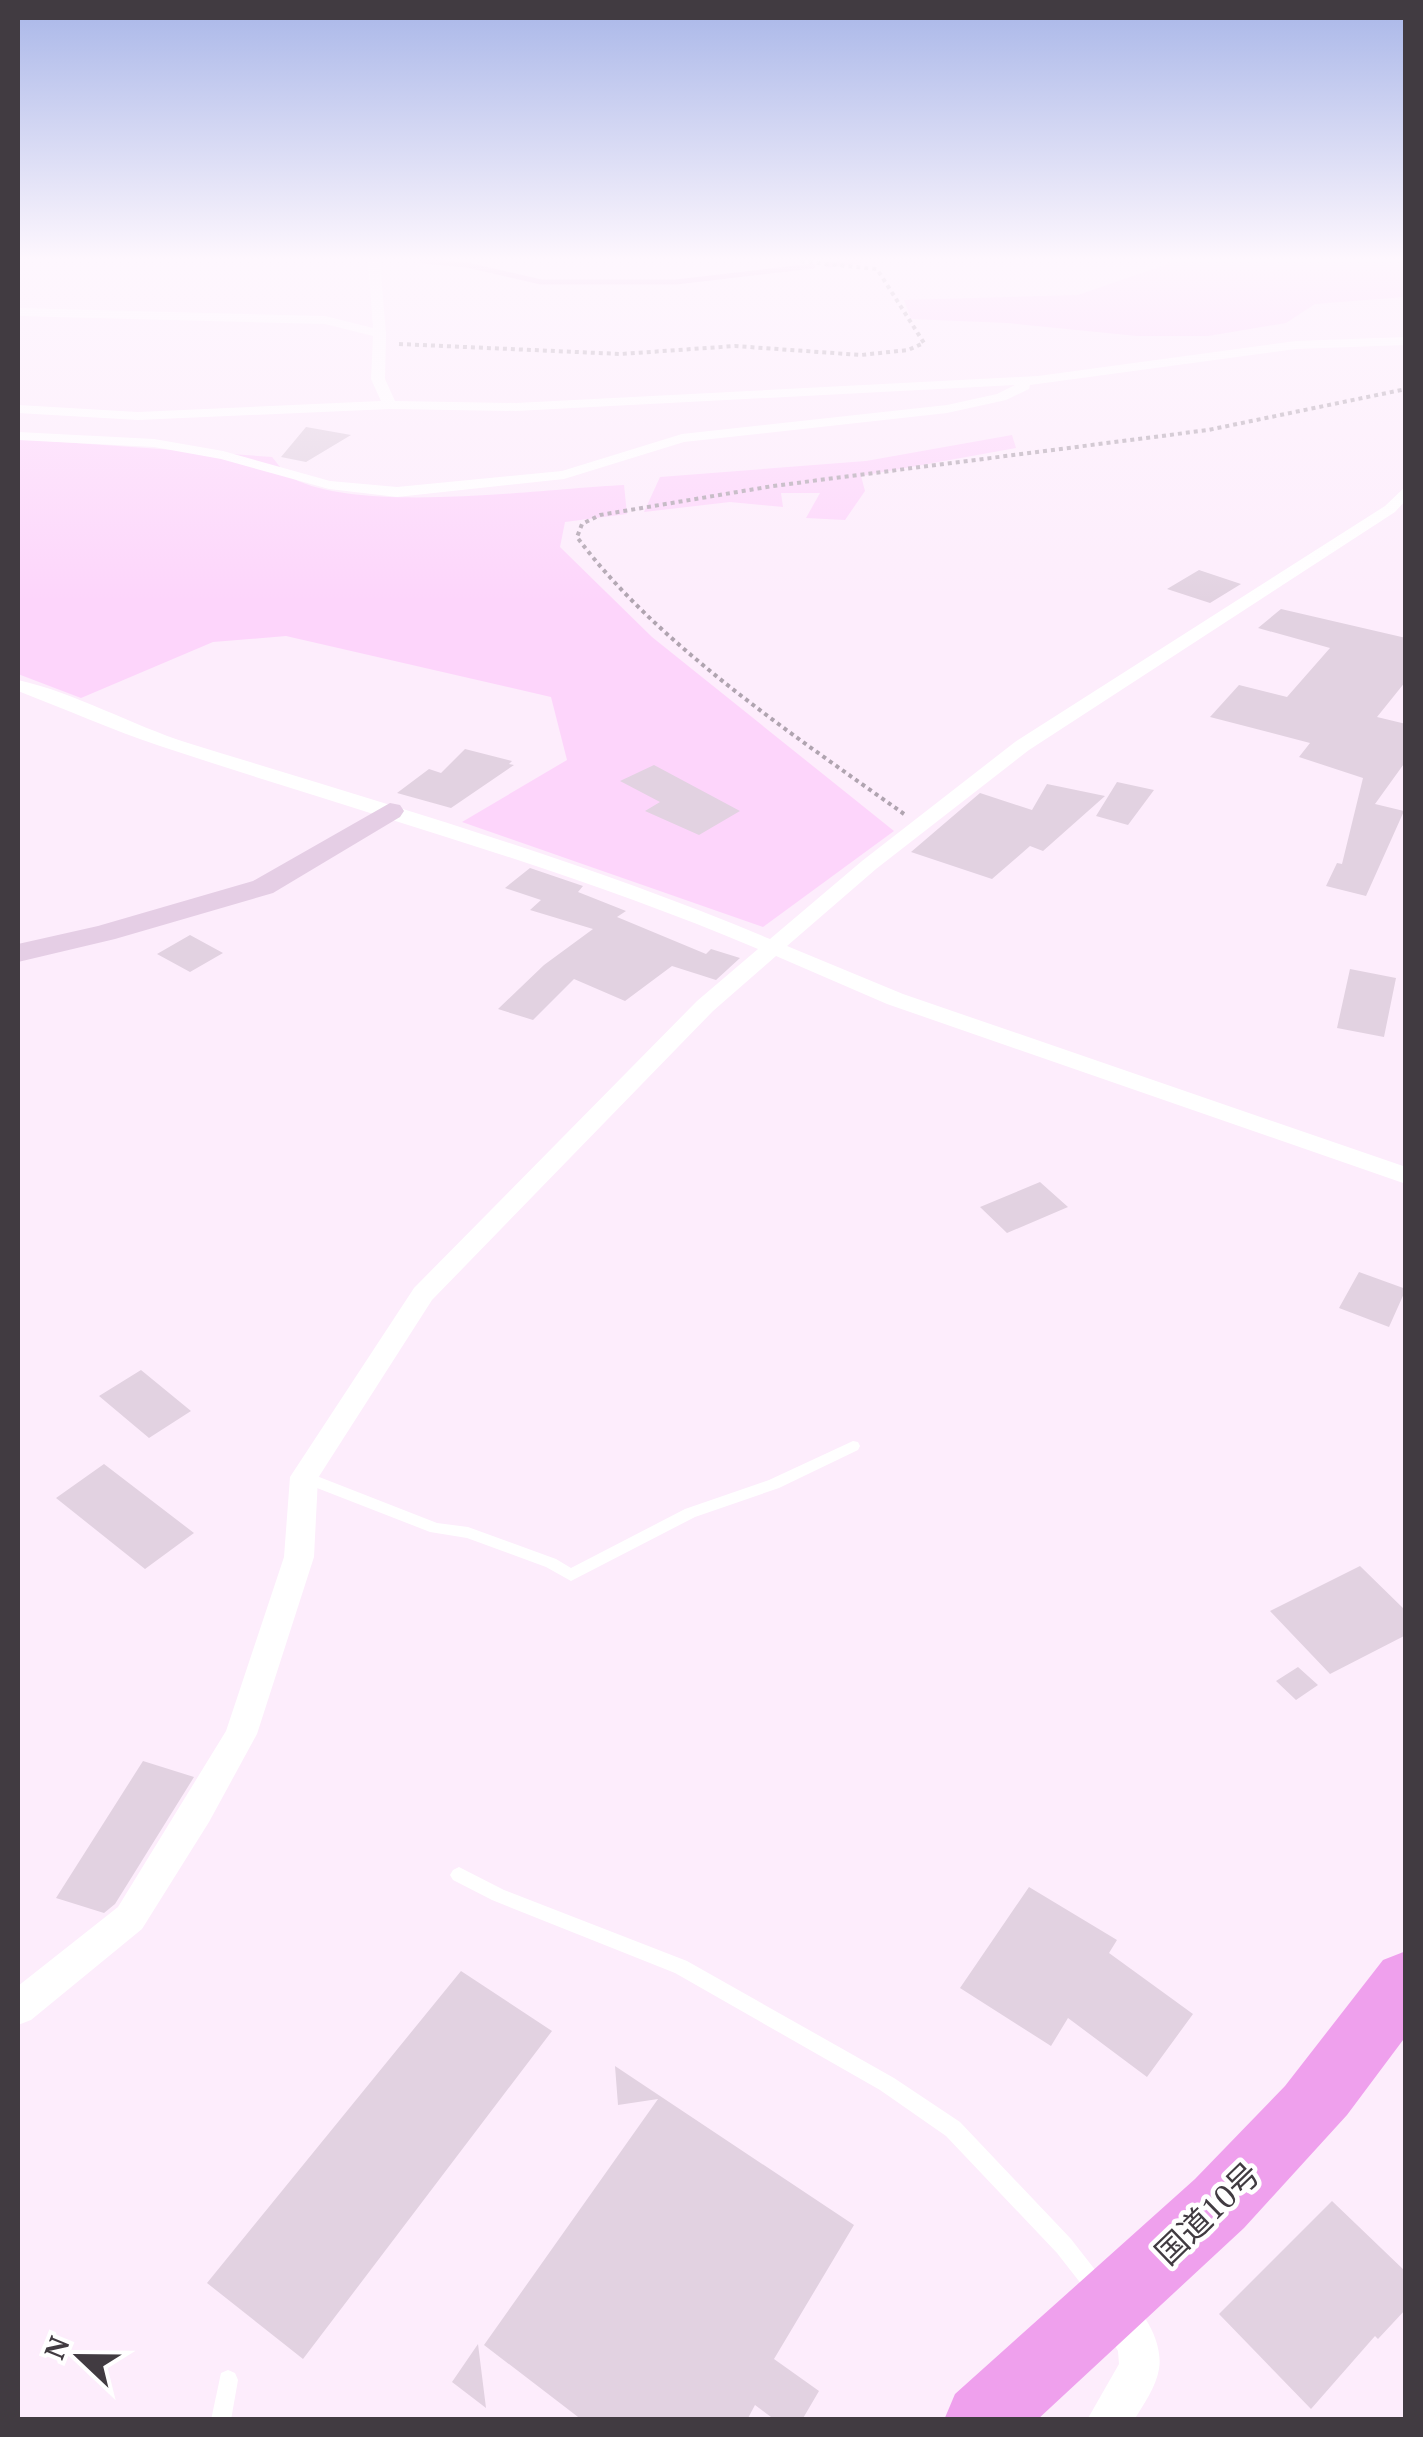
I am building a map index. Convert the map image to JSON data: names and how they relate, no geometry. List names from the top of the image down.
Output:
{
  "streets": {
    "highway": ["国道10号"]
  },
  "north": "left"
}
